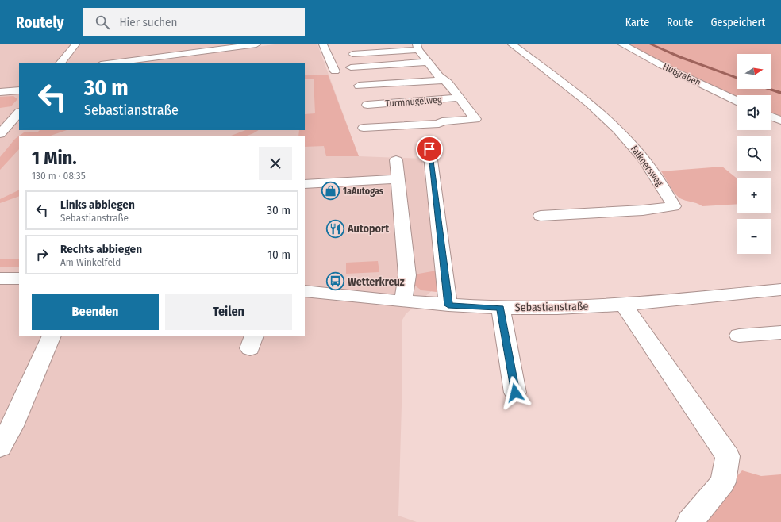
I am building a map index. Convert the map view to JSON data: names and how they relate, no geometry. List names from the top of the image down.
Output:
{
  "streets": {
    "street": [
      "Hutgraben",
      "Turmhügelweg",
      "Falknersweg",
      "Sebastianstraße"
    ]
  },
  "places": {
    "shop": ["1aAutogas"],
    "restaurant": ["Autoport"],
    "bus stop": ["Wetterkreuz"]
  },
  "north": "right",
  "page": {
    "header": "Routely",
    "search": "Hier suchen",
    "nav": ["Karte", "Route", "Gespeichert"],
    "map_buttons": ["+", "−"],
    "turn": ["30 m", "Sebastianstraße"],
    "heading": ["1 Min.", "130 m · 08:35"],
    "list": [
      {
        "name": "Links abbiegen",
        "note": "Sebastianstraße",
        "value": "30 m"
      },
      {
        "name": "Rechts abbiegen",
        "note": "Am Winkelfeld",
        "value": "10 m"
      }
    ],
    "buttons": ["Beenden", "Teilen"]
  }
}
